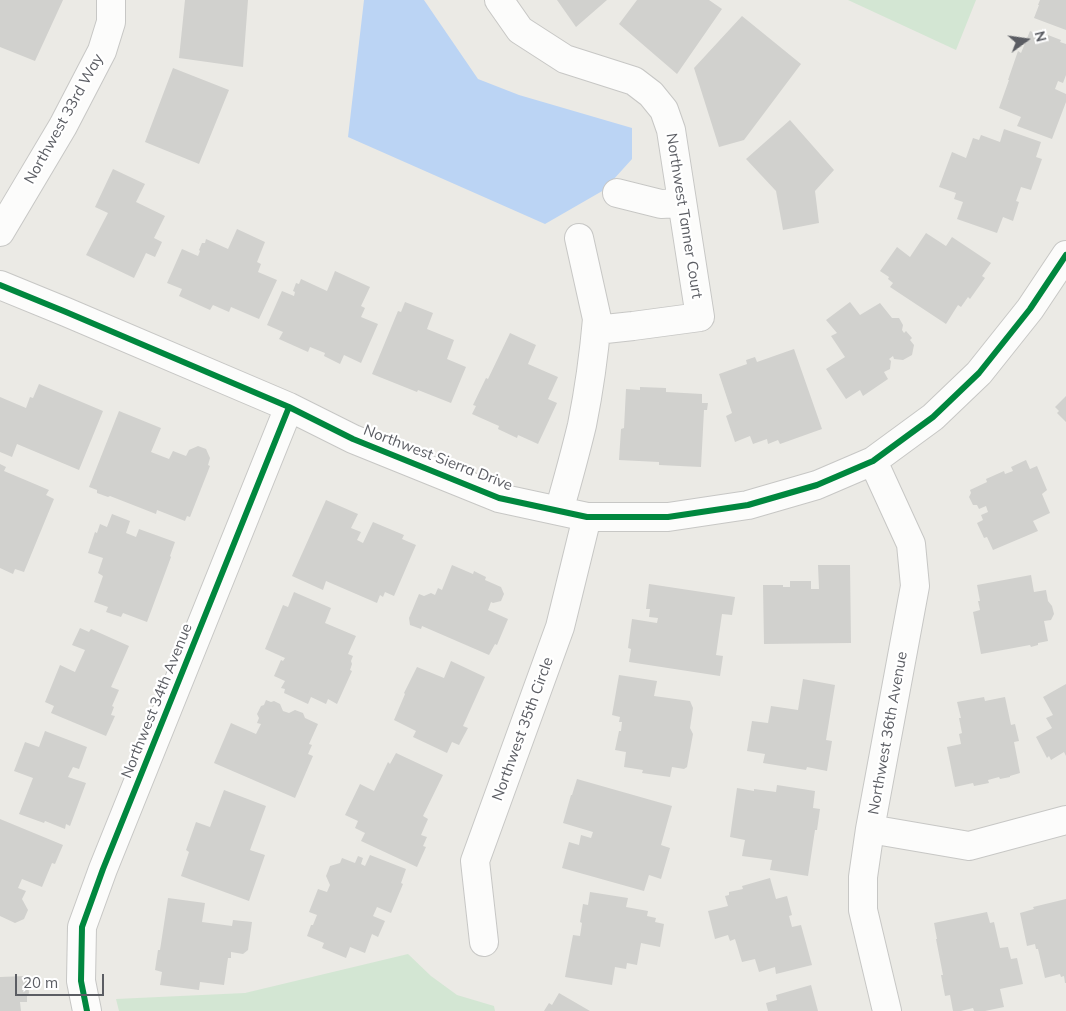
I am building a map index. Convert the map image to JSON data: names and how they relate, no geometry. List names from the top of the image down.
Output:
{
  "streets": {
    "street": [
      "Northwest 33rd Way",
      "Northwest Tanner Court",
      "Northwest Sierra Drive",
      "Northwest 34th Avenue",
      "Northwest 35th Circle",
      "Northwest 36th Avenue"
    ]
  },
  "crossings": [
    ["Northwest Sierra Drive", "Northwest 34th Avenue"],
    ["Northwest Sierra Drive", "Northwest 35th Circle"],
    ["Northwest Sierra Drive", "Northwest 36th Avenue"]
  ],
  "scale_bar": "20 m",
  "north": "right"
}
